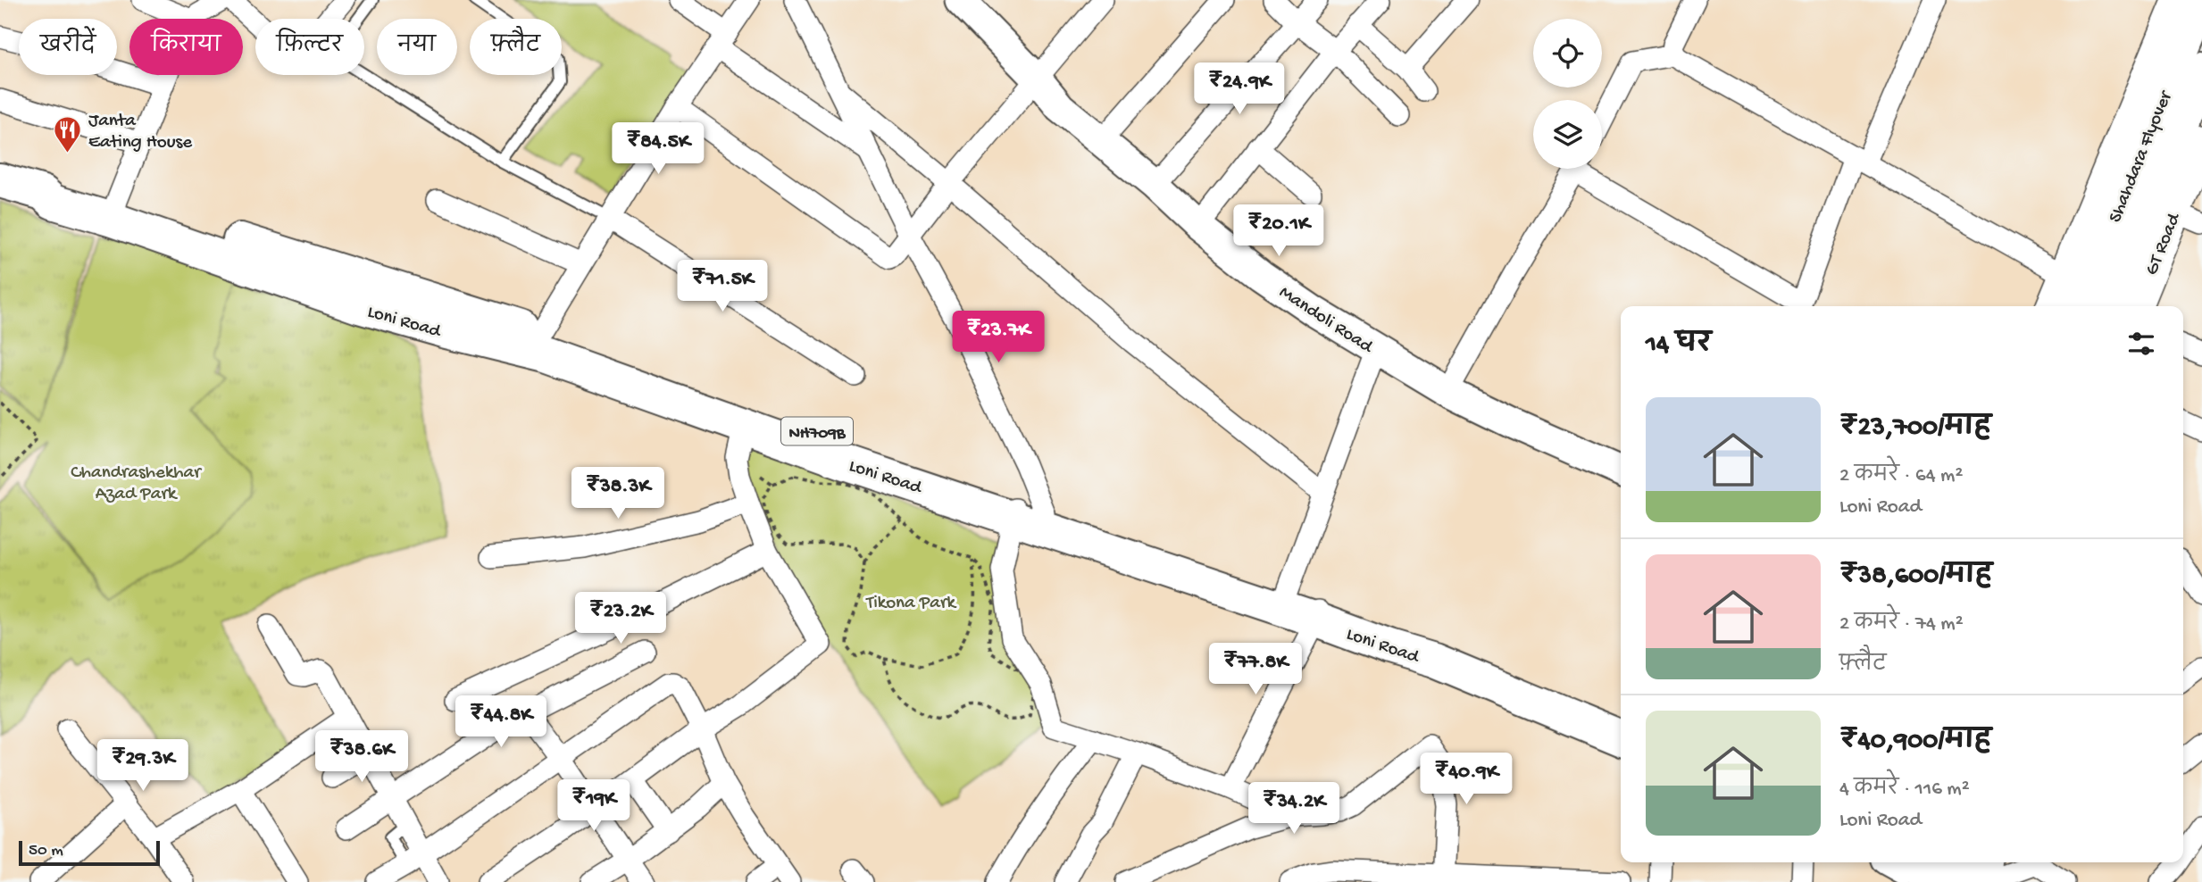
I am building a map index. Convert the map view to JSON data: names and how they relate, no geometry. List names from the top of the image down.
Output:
{
  "streets": {
    "highway": ["Shahdara Flyover", "Loni Road", "NH709B"],
    "main road": ["GT Road"],
    "street": ["Mandoli Road"]
  },
  "parks": ["Chandrashekhar Azad Park", "Tikona Park"],
  "places": {
    "restaurant": ["Janta Eating House"]
  },
  "scale_bar": "50 m",
  "page": {
    "chip": [
      "खरीदें",
      "किराया",
      "फ़िल्टर",
      "नया",
      "फ़्लैट"
    ],
    "price": [
      "₹24.9K",
      "₹84.5K",
      "₹20.1K",
      "₹71.5K",
      "₹23.7K",
      "₹38.3K",
      "₹23.2K",
      "₹77.8K",
      "₹44.8K",
      "₹38.6K",
      "₹29.3K",
      "₹40.9K",
      "₹19K",
      "₹34.2K"
    ],
    "heading": "14 घर",
    "list": [
      {
        "name": "₹23,700/माह",
        "note": "2 कमरे · 64 m² · Loni Road"
      },
      {
        "name": "₹38,600/माह",
        "note": "2 कमरे · 74 m² · फ़्लैट"
      },
      {
        "name": "₹40,900/माह",
        "note": "4 कमरे · 116 m² · Loni Road"
      }
    ],
    "scale": "50 m"
  }
}
